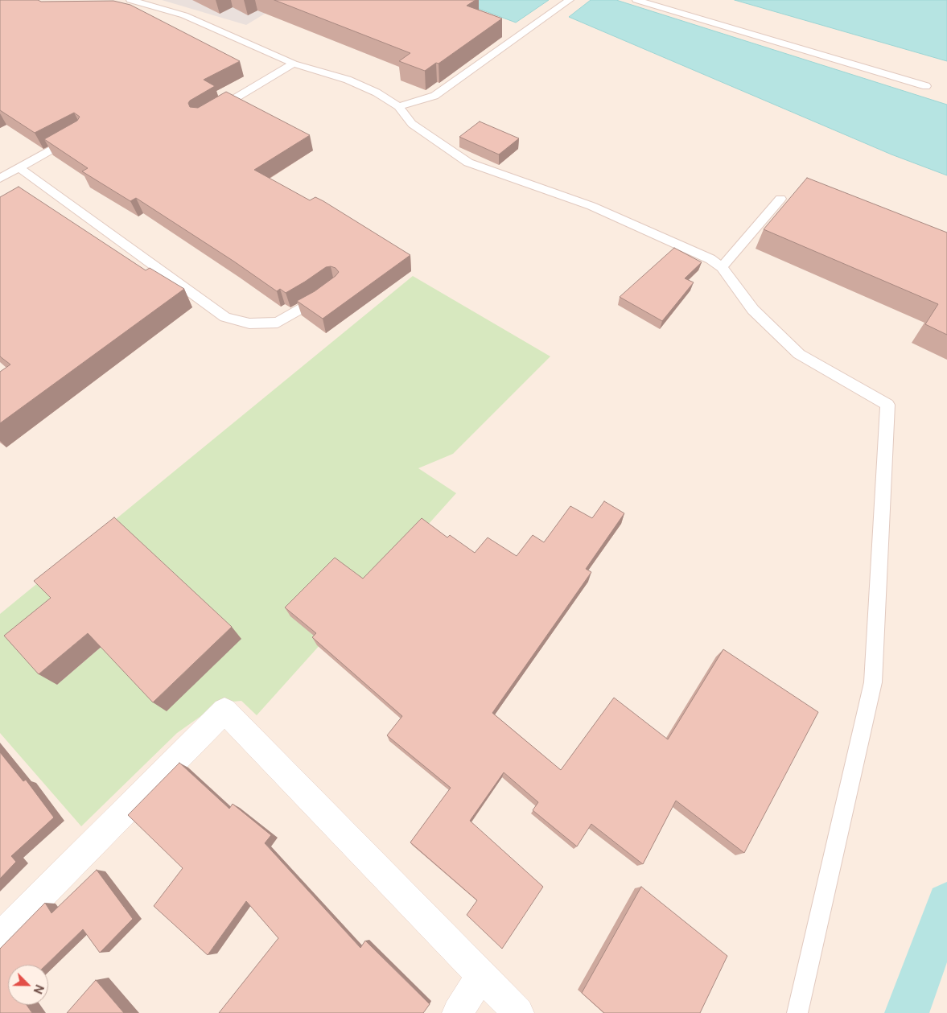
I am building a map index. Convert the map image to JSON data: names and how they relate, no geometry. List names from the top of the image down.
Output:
{
  "north": "bottom right"
}
